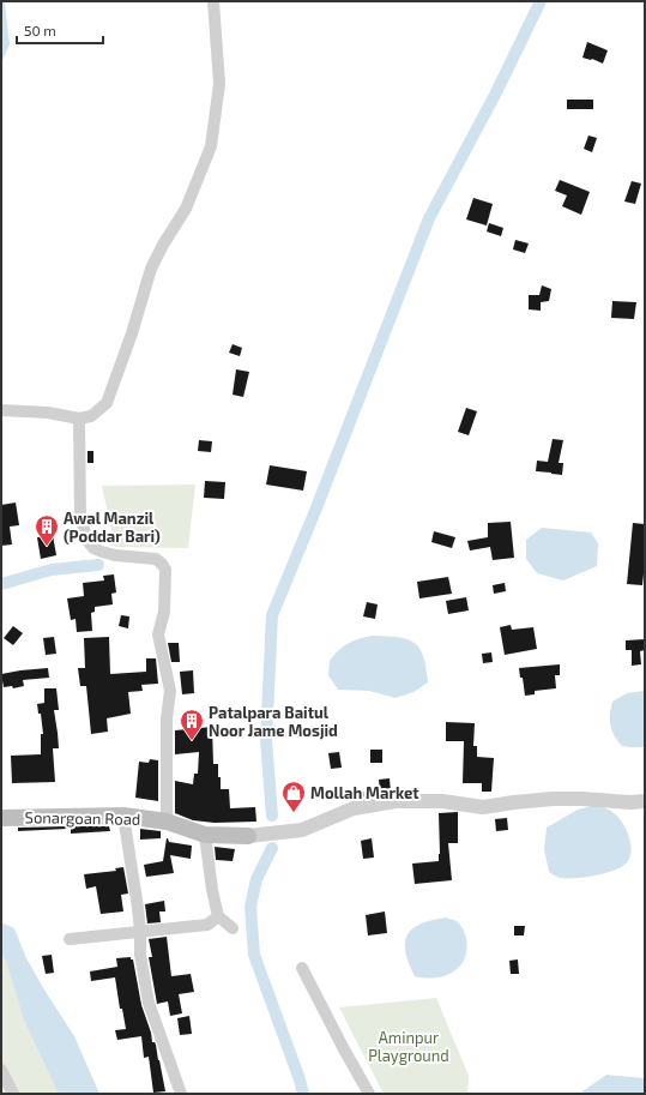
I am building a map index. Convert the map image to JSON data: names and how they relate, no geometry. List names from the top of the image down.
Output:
{
  "streets": {
    "main road": ["Sonargoan Road"]
  },
  "parks": ["Aminpur Playground"],
  "places": {
    "building": ["Awal Manzil (Poddar Bari)", "Patalpara Baitul Noor Jame Mosjid"],
    "shop": ["Mollah Market"]
  },
  "scale_bar": "50 m"
}
